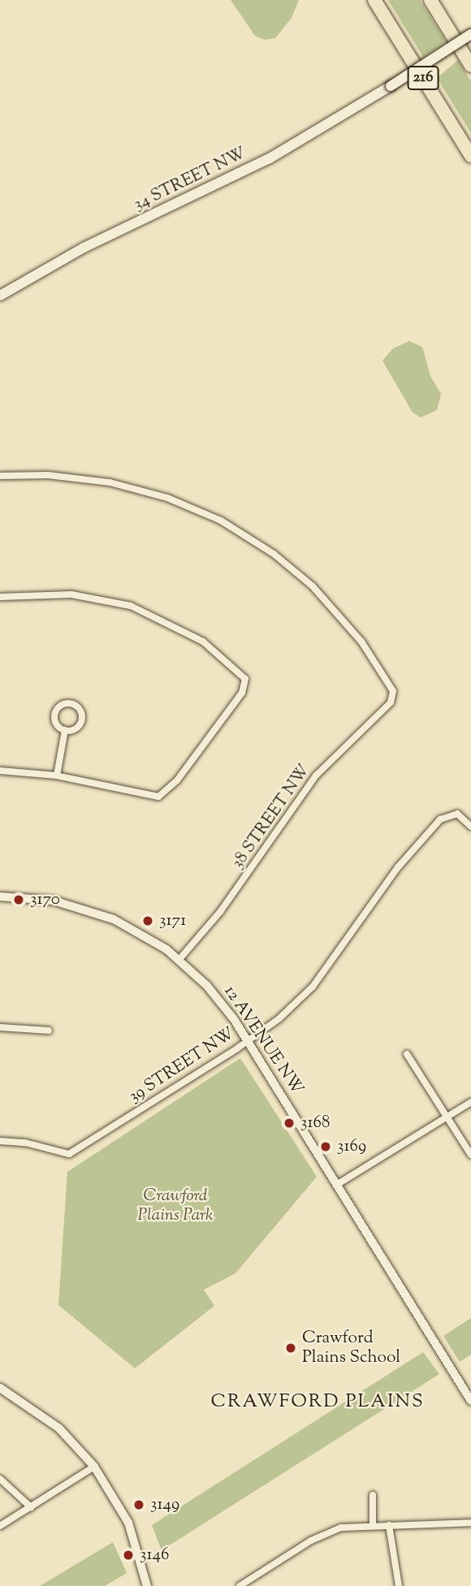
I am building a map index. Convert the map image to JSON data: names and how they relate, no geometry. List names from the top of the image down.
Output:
{
  "streets": {
    "highway": ["216"],
    "main road": ["34 STREET NW"],
    "street": ["38 STREET NW", "12 AVENUE NW", "39 STREET NW"]
  },
  "crossings": [
    ["38 STREET NW", "12 AVENUE NW"],
    ["12 AVENUE NW", "39 STREET NW"]
  ],
  "districts": ["CRAWFORD PLAINS"],
  "parks": ["Crawford Plains Park"],
  "places": [
    "3170",
    "3171",
    "3168",
    "3169",
    "Crawford Plains School",
    "3149",
    "3146"
  ]
}
